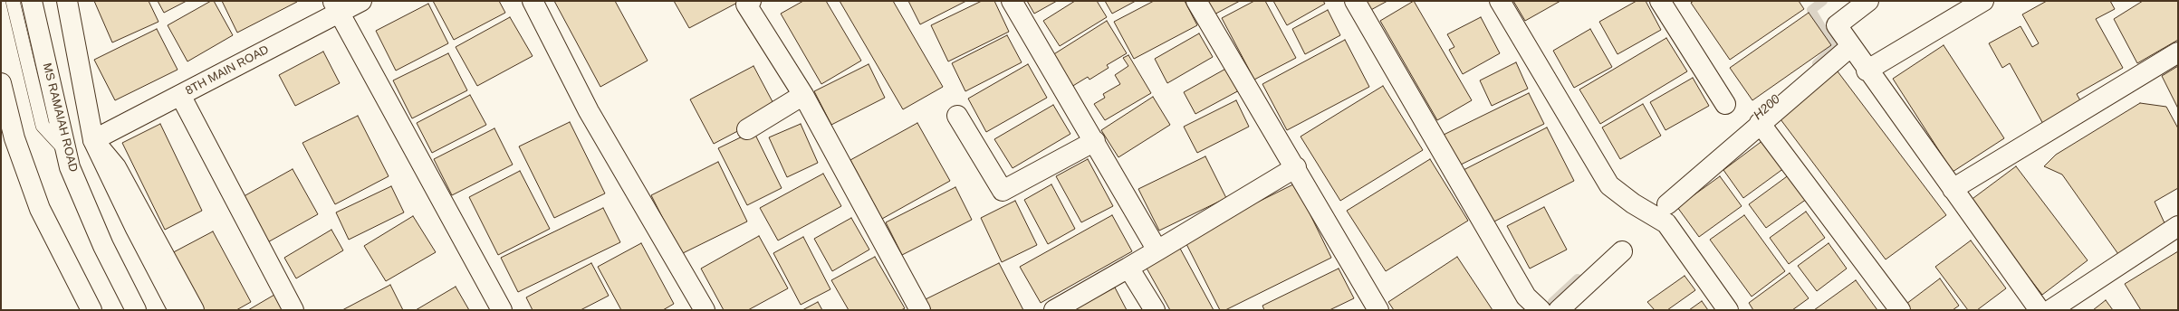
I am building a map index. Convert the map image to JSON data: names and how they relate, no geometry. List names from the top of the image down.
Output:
{
  "streets": {
    "street": ["8TH MAIN ROAD", "MS RAMAIAH ROAD"]
  },
  "water": ["H200"]
}
